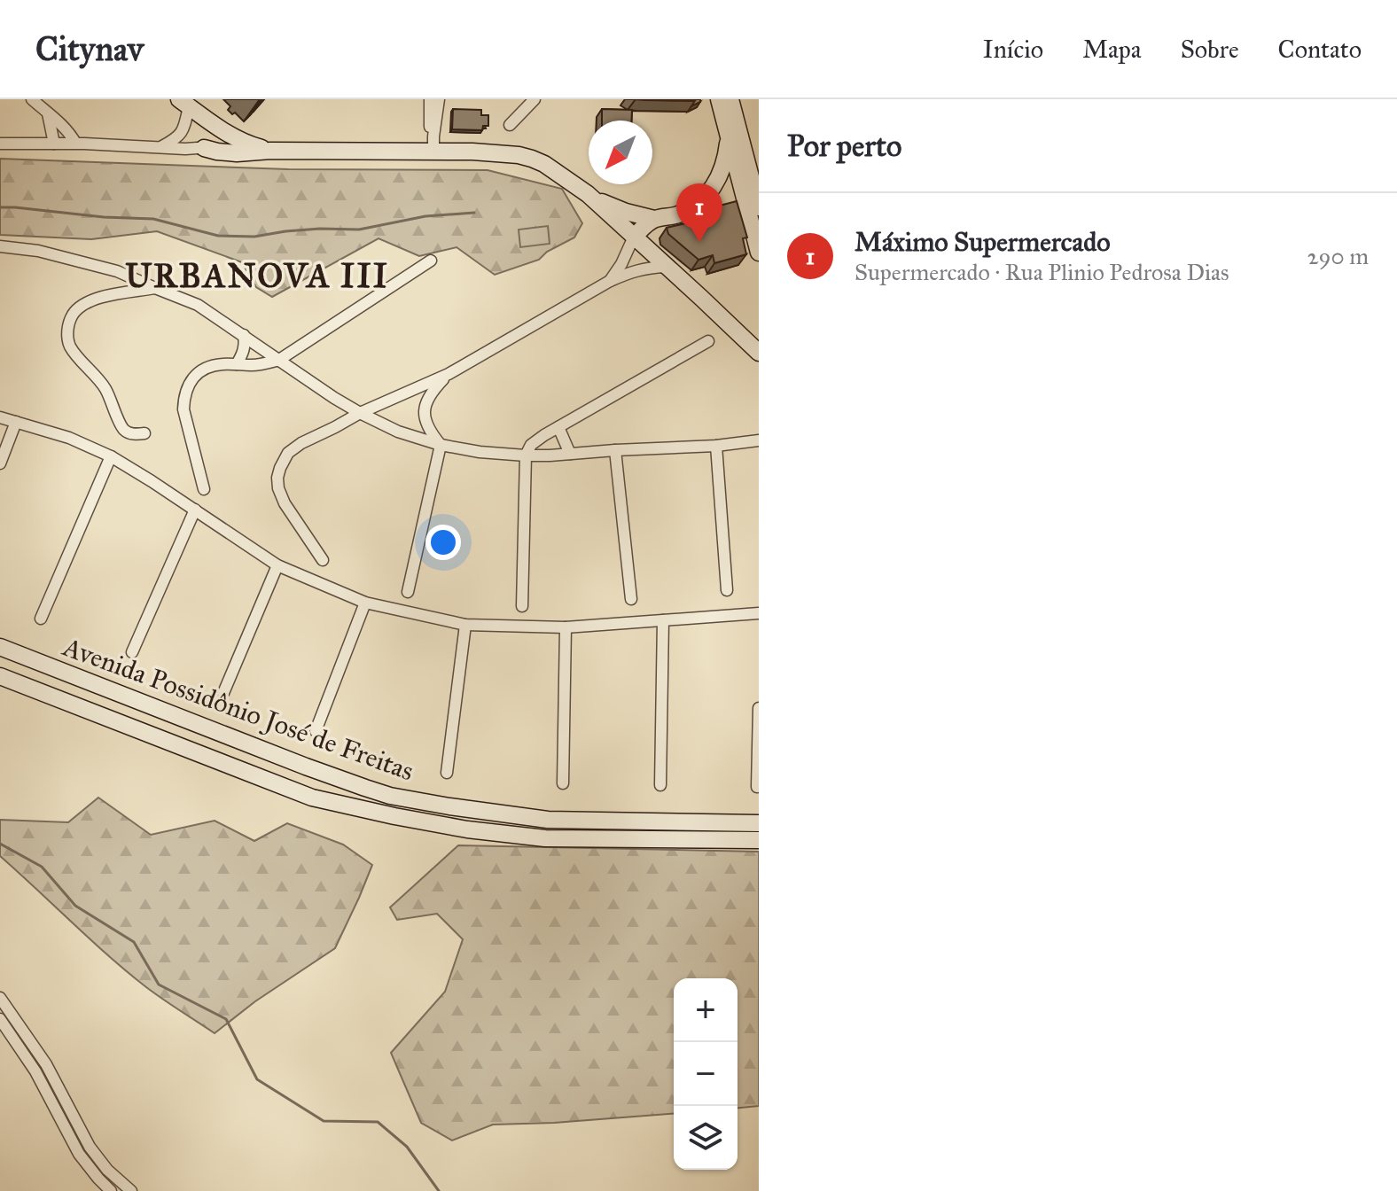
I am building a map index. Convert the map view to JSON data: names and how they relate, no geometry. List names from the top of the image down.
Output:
{
  "streets": {
    "street": ["Avenida Possidônio José de Freitas"]
  },
  "districts": ["URBANOVA III"],
  "north": "bottom left",
  "page": {
    "header": "Citynav",
    "nav": [
      "Início",
      "Mapa",
      "Sobre",
      "Contato"
    ],
    "heading": "Por perto",
    "pins": "1",
    "list": [
      {
        "mark": "1",
        "name": "Máximo Supermercado",
        "note": "Supermercado · Rua Plinio Pedrosa Dias",
        "value": "290 m"
      }
    ],
    "map_buttons": ["+", "−"]
  }
}
